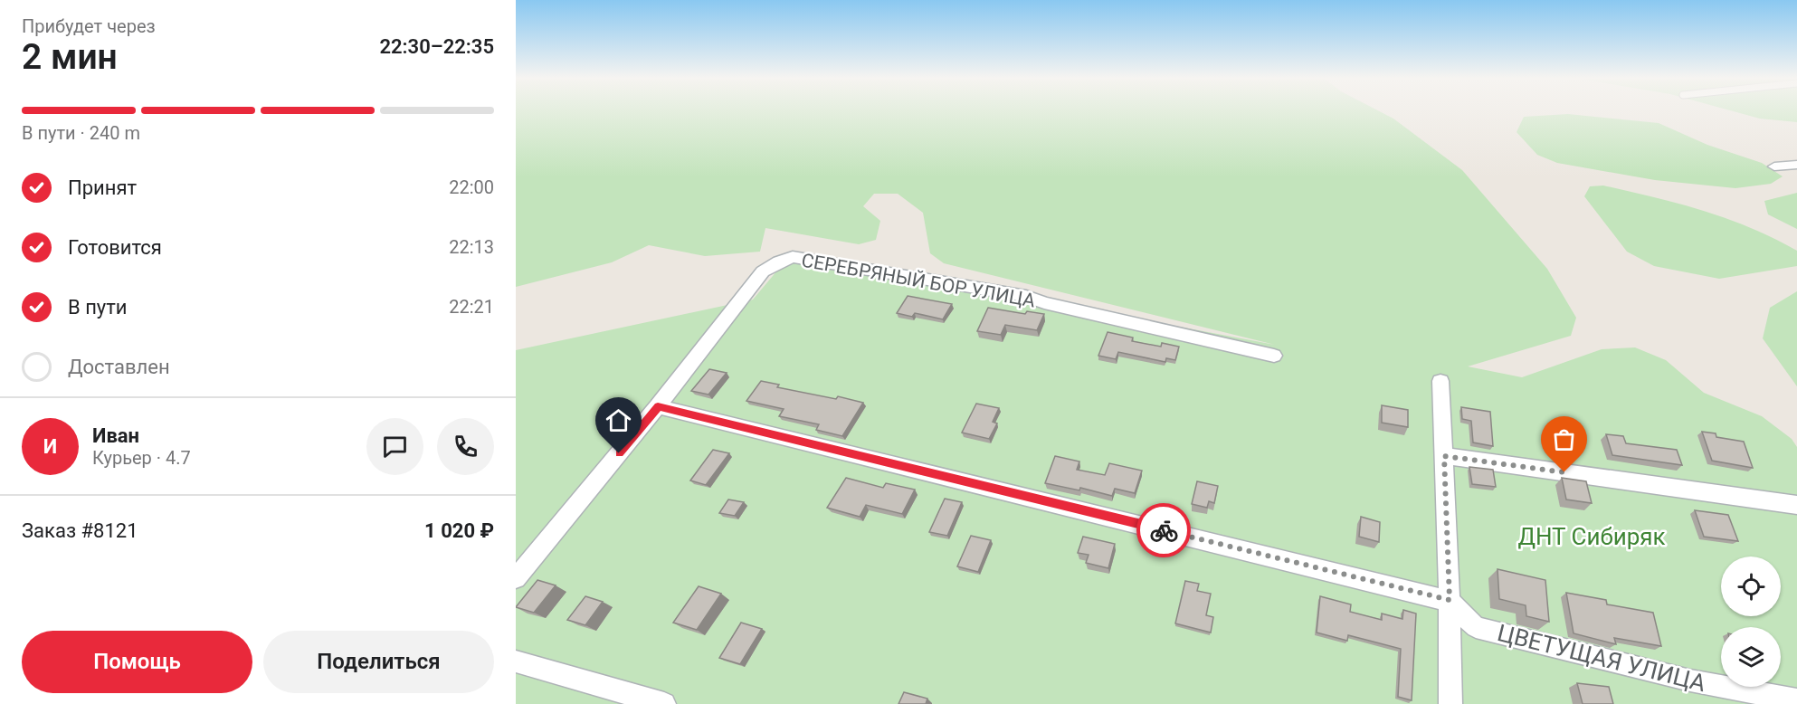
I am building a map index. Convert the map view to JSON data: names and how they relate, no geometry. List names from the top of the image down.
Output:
{
  "streets": {
    "street": ["СЕРЕБРЯНЫЙ БОР УЛИЦА", "ЦВЕТУЩАЯ УЛИЦА"]
  },
  "parks": ["ДНТ Сибиряк"],
  "page": {
    "heading": ["2 мин", "Прибудет через", "22:30–22:35"],
    "panel": [
      "Иван",
      "Курьер · 4.7",
      "Заказ #8121",
      "1 020 ₽"
    ],
    "bar": "В пути · 240 m",
    "list": [
      ["Принят", "22:00"],
      ["Готовится", "22:13"],
      ["В пути", "22:21"],
      "Доставлен"
    ],
    "round": "И",
    "buttons": ["Помощь", "Поделиться"]
  }
}
